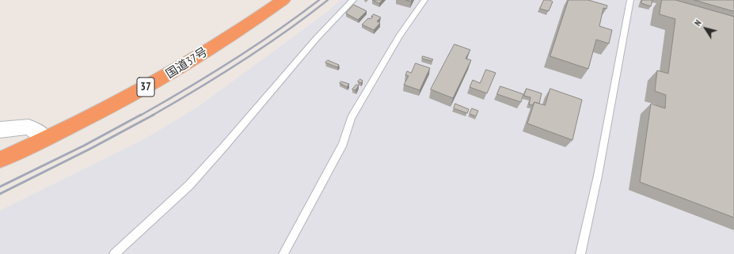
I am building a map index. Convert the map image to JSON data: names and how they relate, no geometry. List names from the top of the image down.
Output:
{
  "streets": {
    "highway": ["国道37号", "37"]
  },
  "north": "top left"
}
